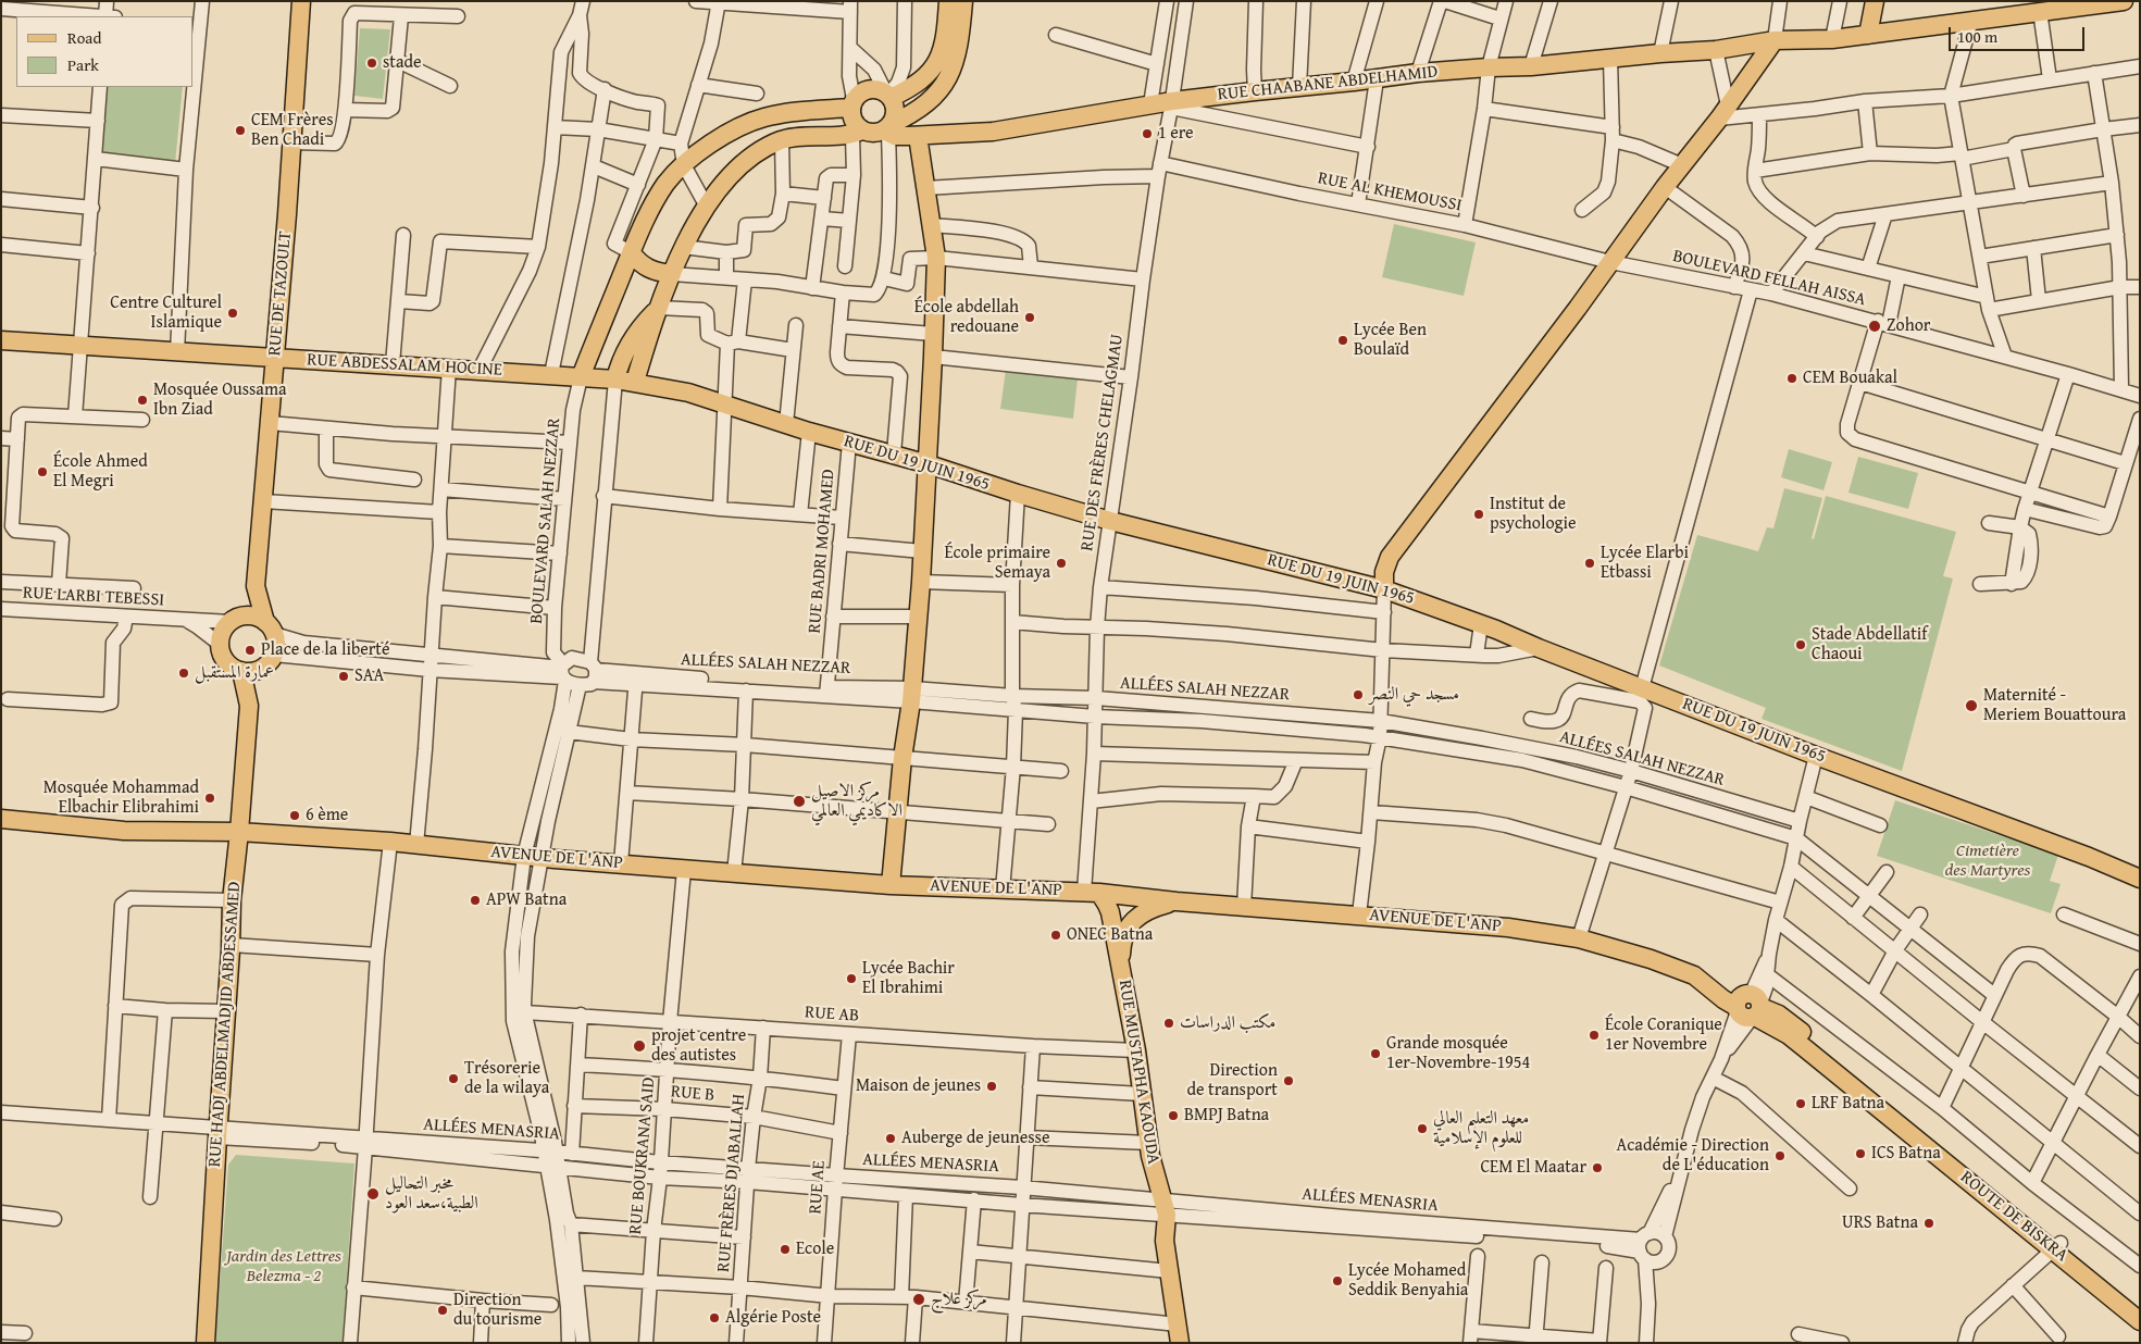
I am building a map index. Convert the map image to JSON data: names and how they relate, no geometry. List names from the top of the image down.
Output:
{
  "streets": {
    "main road": [
      "RUE CHAABANE ABDELHAMID",
      "RUE DE TAZOULT",
      "RUE ABDESSALAM HOCINE",
      "RUE DU 19 JUIN 1965",
      "AVENUE DE L'ANP",
      "RUE HADJ ABDELMADJID ABDESSAMED",
      "RUE MUSTAPHA KAOUDA",
      "ROUTE DE BISKRA"
    ],
    "street": [
      "RUE AL KHEMOUSSI",
      "BOULEVARD FELLAH AISSA",
      "RUE DES FRÈRES CHELAGMAU",
      "BOULEVARD SALAH NEZZAR",
      "RUE BADRI MOHAMED",
      "RUE LARBI TEBESSI",
      "ALLÉES SALAH NEZZAR",
      "RUE AB",
      "RUE B",
      "ALLÉES MENASRIA",
      "RUE BOUKRANA SAID",
      "RUE FRÈRES DJABALLAH",
      "RUE AE"
    ]
  },
  "crossings": [
    ["RUE CHAABANE ABDELHAMID", "RUE DES FRÈRES CHELAGMAU"],
    ["RUE AL KHEMOUSSI", "BOULEVARD FELLAH AISSA"],
    ["RUE AL KHEMOUSSI", "RUE DES FRÈRES CHELAGMAU"],
    ["RUE DE TAZOULT", "RUE ABDESSALAM HOCINE"],
    ["RUE DE TAZOULT", "RUE LARBI TEBESSI"],
    ["RUE DE TAZOULT", "RUE HADJ ABDELMADJID ABDESSAMED"],
    ["RUE ABDESSALAM HOCINE", "RUE DU 19 JUIN 1965"],
    ["RUE ABDESSALAM HOCINE", "BOULEVARD SALAH NEZZAR"],
    ["RUE DES FRÈRES CHELAGMAU", "RUE DU 19 JUIN 1965"],
    ["RUE DES FRÈRES CHELAGMAU", "ALLÉES SALAH NEZZAR"],
    ["RUE DES FRÈRES CHELAGMAU", "AVENUE DE L'ANP"],
    ["RUE DES FRÈRES CHELAGMAU", "RUE MUSTAPHA KAOUDA"],
    ["RUE DU 19 JUIN 1965", "BOULEVARD SALAH NEZZAR"],
    ["RUE DU 19 JUIN 1965", "RUE BADRI MOHAMED"],
    ["RUE BADRI MOHAMED", "ALLÉES SALAH NEZZAR"],
    ["RUE LARBI TEBESSI", "RUE HADJ ABDELMADJID ABDESSAMED"],
    ["AVENUE DE L'ANP", "RUE HADJ ABDELMADJID ABDESSAMED"],
    ["AVENUE DE L'ANP", "RUE MUSTAPHA KAOUDA"],
    ["AVENUE DE L'ANP", "RUE BOUKRANA SAID"],
    ["AVENUE DE L'ANP", "ROUTE DE BISKRA"],
    ["RUE AB", "RUE MUSTAPHA KAOUDA"],
    ["RUE AB", "RUE BOUKRANA SAID"],
    ["RUE AB", "RUE FRÈRES DJABALLAH"],
    ["RUE AB", "RUE AE"],
    ["RUE HADJ ABDELMADJID ABDESSAMED", "ALLÉES MENASRIA"],
    ["RUE MUSTAPHA KAOUDA", "ALLÉES MENASRIA"],
    ["RUE B", "RUE BOUKRANA SAID"],
    ["RUE B", "RUE FRÈRES DJABALLAH"],
    ["RUE B", "RUE AE"],
    ["ALLÉES MENASRIA", "RUE BOUKRANA SAID"],
    ["ALLÉES MENASRIA", "RUE FRÈRES DJABALLAH"],
    ["ALLÉES MENASRIA", "RUE AE"]
  ],
  "parks": ["Cimetière des Martyres", "Jardin des Lettres Belezma - 2"],
  "places": [
    "stade",
    "CEM Frères Ben Chadi",
    "1 ere",
    "Centre Culturel Islamique",
    "École abdellah redouane",
    "Zohor",
    "Lycée Ben Boulaïd",
    "CEM Bouakal",
    "Mosquée Oussama Ibn Ziad",
    "École Ahmed El Megri",
    "Institut de psychologie",
    "École primaire Semaya",
    "Lycée Elarbi Etbassi",
    "Stade Abdellatif Chaoui",
    "Place de la liberté",
    "عمارة المستقبل",
    "SAA",
    "مسجد حي النصر",
    "Maternité - Meriem Bouattoura",
    "Mosquée Mohammad Elbachir Elibrahimi",
    "مركز الاصيل الاكاديمي العالمي",
    "6 ème",
    "APW Batna",
    "ONEC Batna",
    "Lycée Bachir El Ibrahimi",
    "مكتب الدراسات",
    "École Coranique 1er Novembre",
    "projet centre des autistes",
    "Grande mosquée 1er-Novembre-1954",
    "Trésorerie de la wilaya",
    "Direction de transport",
    "Maison de jeunes",
    "LRF Batna",
    "BMPJ Batna",
    "معهد التعليم العالي للعلوم الإسلامية",
    "Auberge de jeunesse",
    "ICS Batna",
    "Académie - Direction de L'éducation",
    "CEM El Maatar",
    "مخبر التحاليل الطبية،سعد العود",
    "URS Batna",
    "Ecole",
    "Lycée Mohamed Seddik Benyahia",
    "مركز علاج",
    "Direction du tourisme",
    "Algérie Poste"
  ],
  "legend": ["Road", "Park"],
  "scale_bar": "100 m"
}
